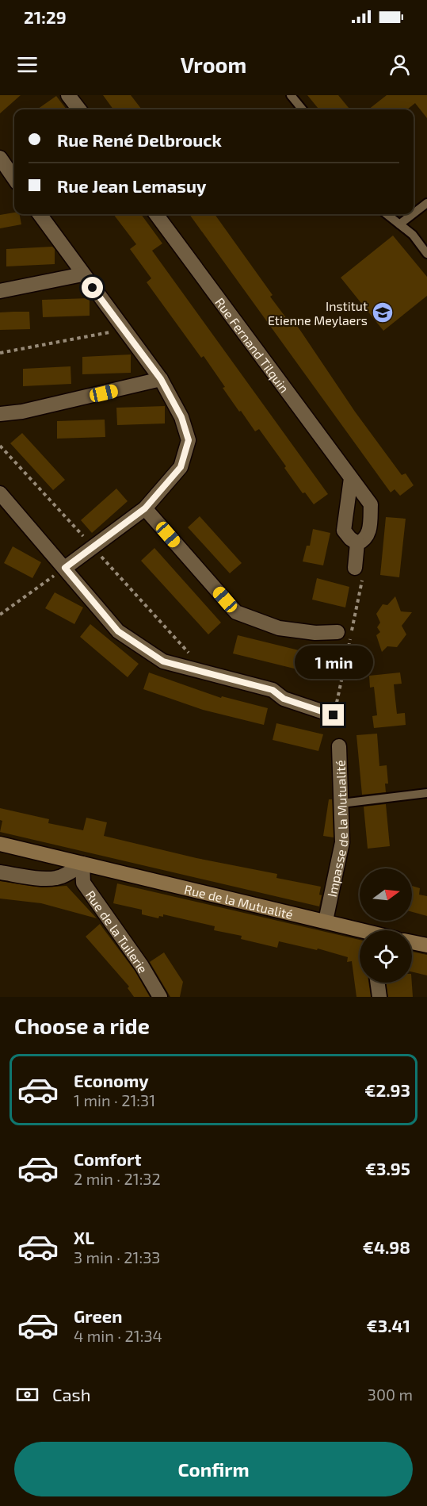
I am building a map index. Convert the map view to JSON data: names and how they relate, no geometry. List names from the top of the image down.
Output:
{
  "streets": {
    "street": [
      "Rue Fernand Tilquin",
      "Impasse de la Mutualité",
      "Rue de la Mutualité",
      "Rue de la Tuilerie"
    ]
  },
  "crossings": [
    ["Impasse de la Mutualité", "Rue de la Mutualité"],
    ["Rue de la Mutualité", "Rue de la Tuilerie"]
  ],
  "places": {
    "school or university": ["Institut Etienne Meylaers"]
  },
  "north": "right",
  "page": {
    "status": "21:29",
    "header": "Vroom",
    "banner": ["Rue René Delbrouck", "Rue Jean Lemasuy"],
    "bubble": "1 min",
    "heading": "Choose a ride",
    "list": [
      {
        "name": "Economy",
        "note": "1 min · 21:31",
        "value": "€2.93"
      },
      {
        "name": "Comfort",
        "note": "2 min · 21:32",
        "value": "€3.95"
      },
      {
        "name": "XL",
        "note": "3 min · 21:33",
        "value": "€4.98"
      },
      {
        "name": "Green",
        "note": "4 min · 21:34",
        "value": "€3.41"
      }
    ],
    "pay": ["Cash", "300 m"],
    "buttons": "Confirm"
  }
}
